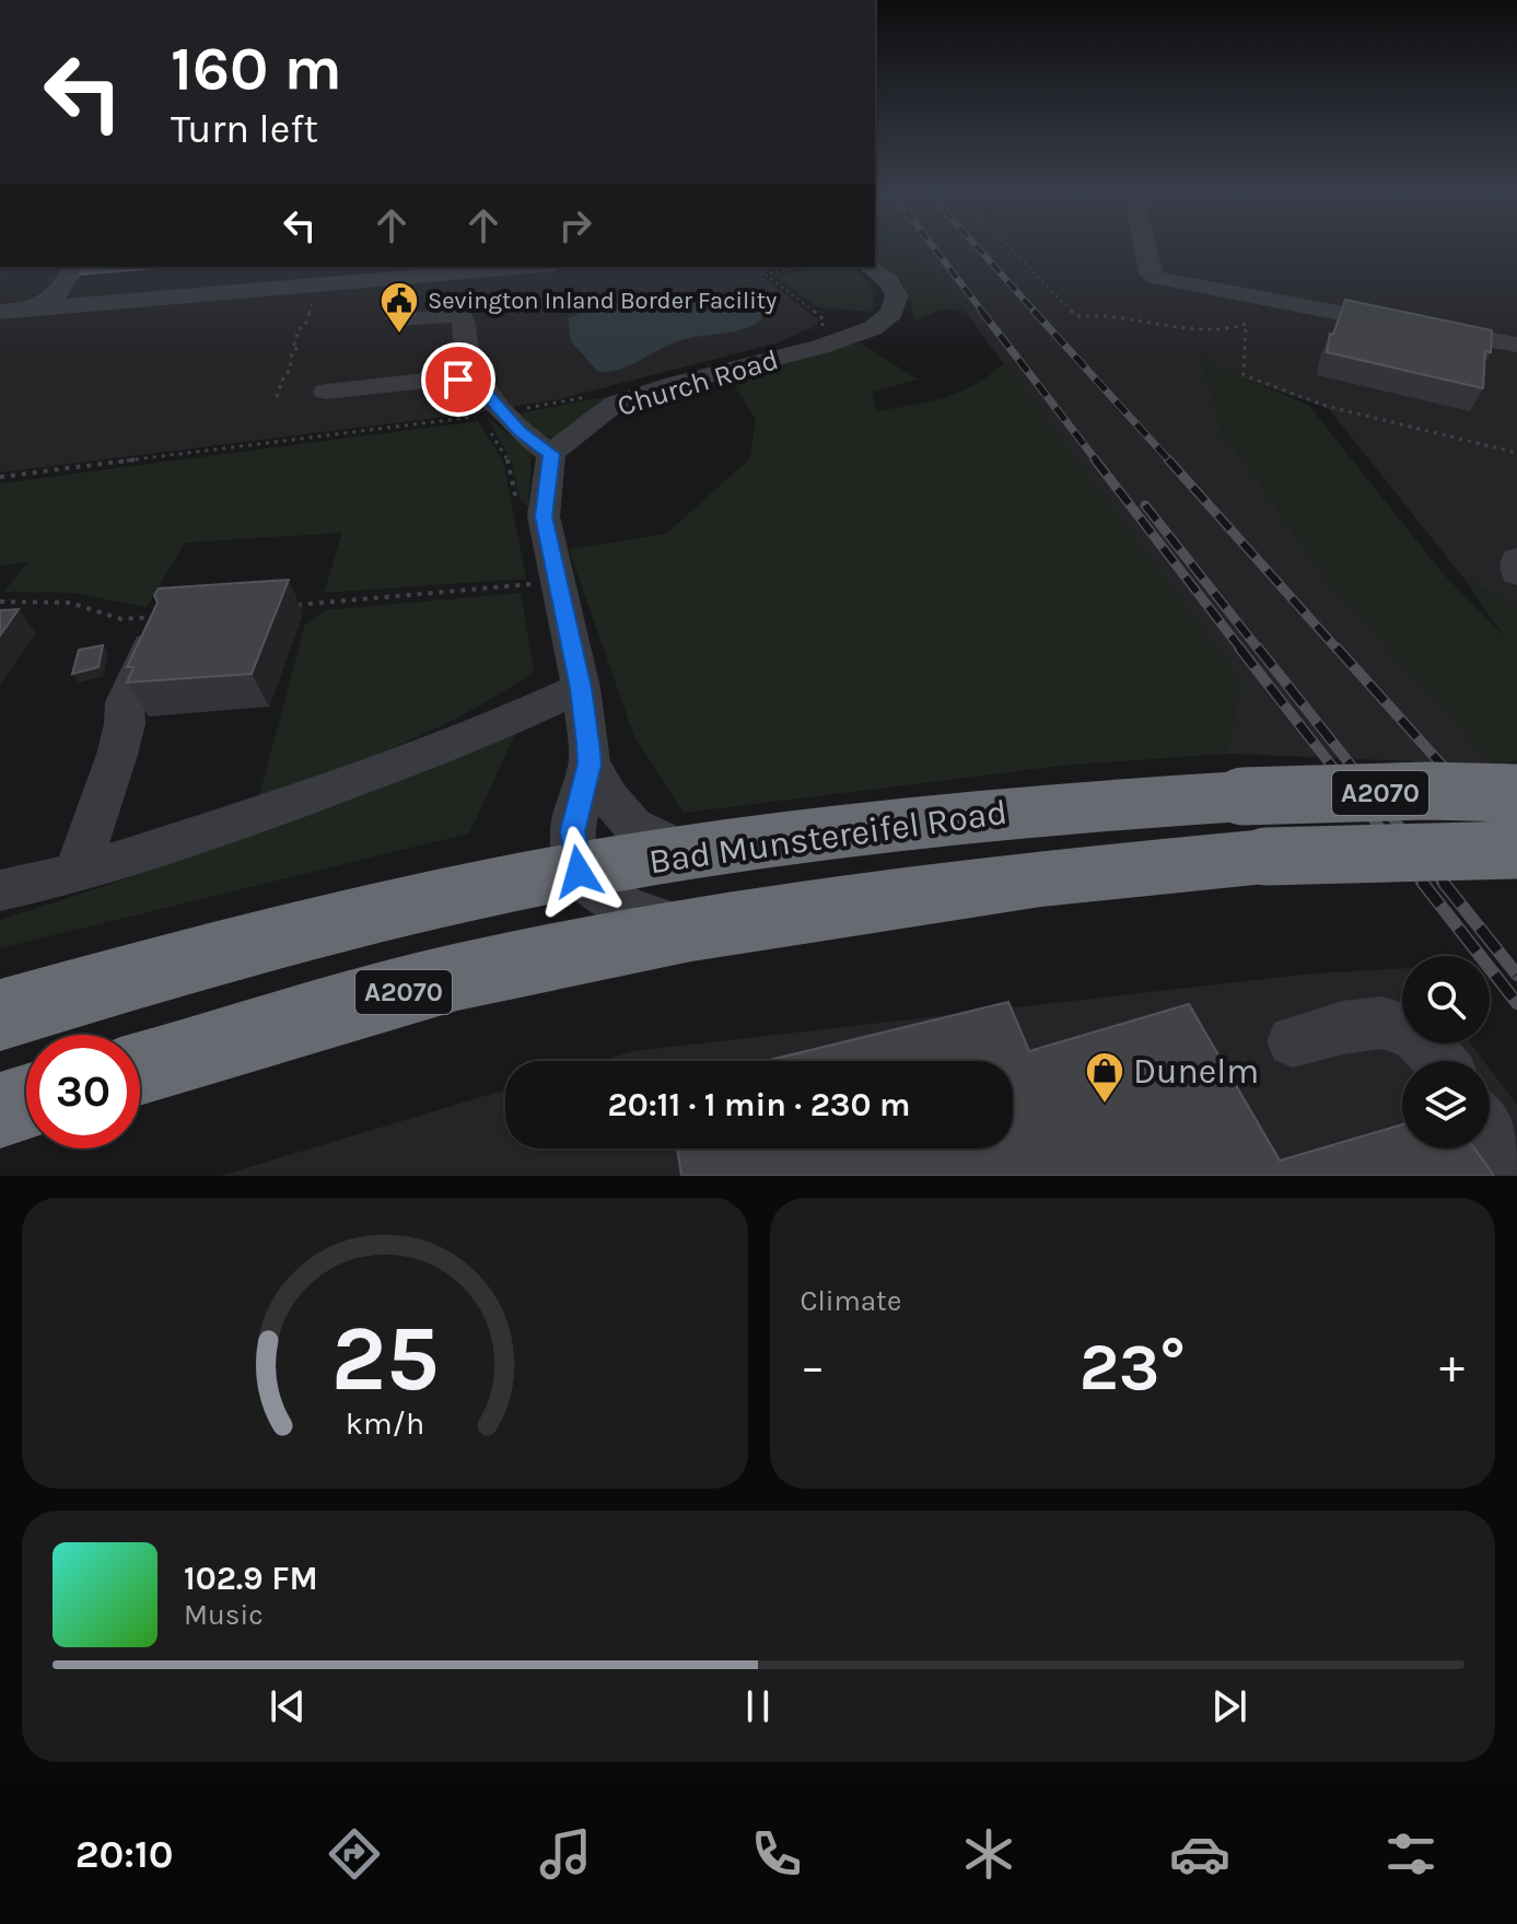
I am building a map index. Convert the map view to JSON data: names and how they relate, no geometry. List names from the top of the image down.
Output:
{
  "streets": {
    "highway": ["A2070", "Bad Munstereifel Road"],
    "street": ["Church Road"]
  },
  "places": {
    "public building": ["Sevington Inland Border Facility"],
    "shop": ["Dunelm"]
  },
  "page": {
    "turn": ["160 m", "Turn left"],
    "limit": "30",
    "trip": "20:11 · 1 min · 230 m",
    "tile": "Climate",
    "heat": ["−", "23°", "+"],
    "song": ["102.9 FM", "Music"],
    "tabs": "20:10",
    "gauge": ["25", "km/h"]
  }
}
